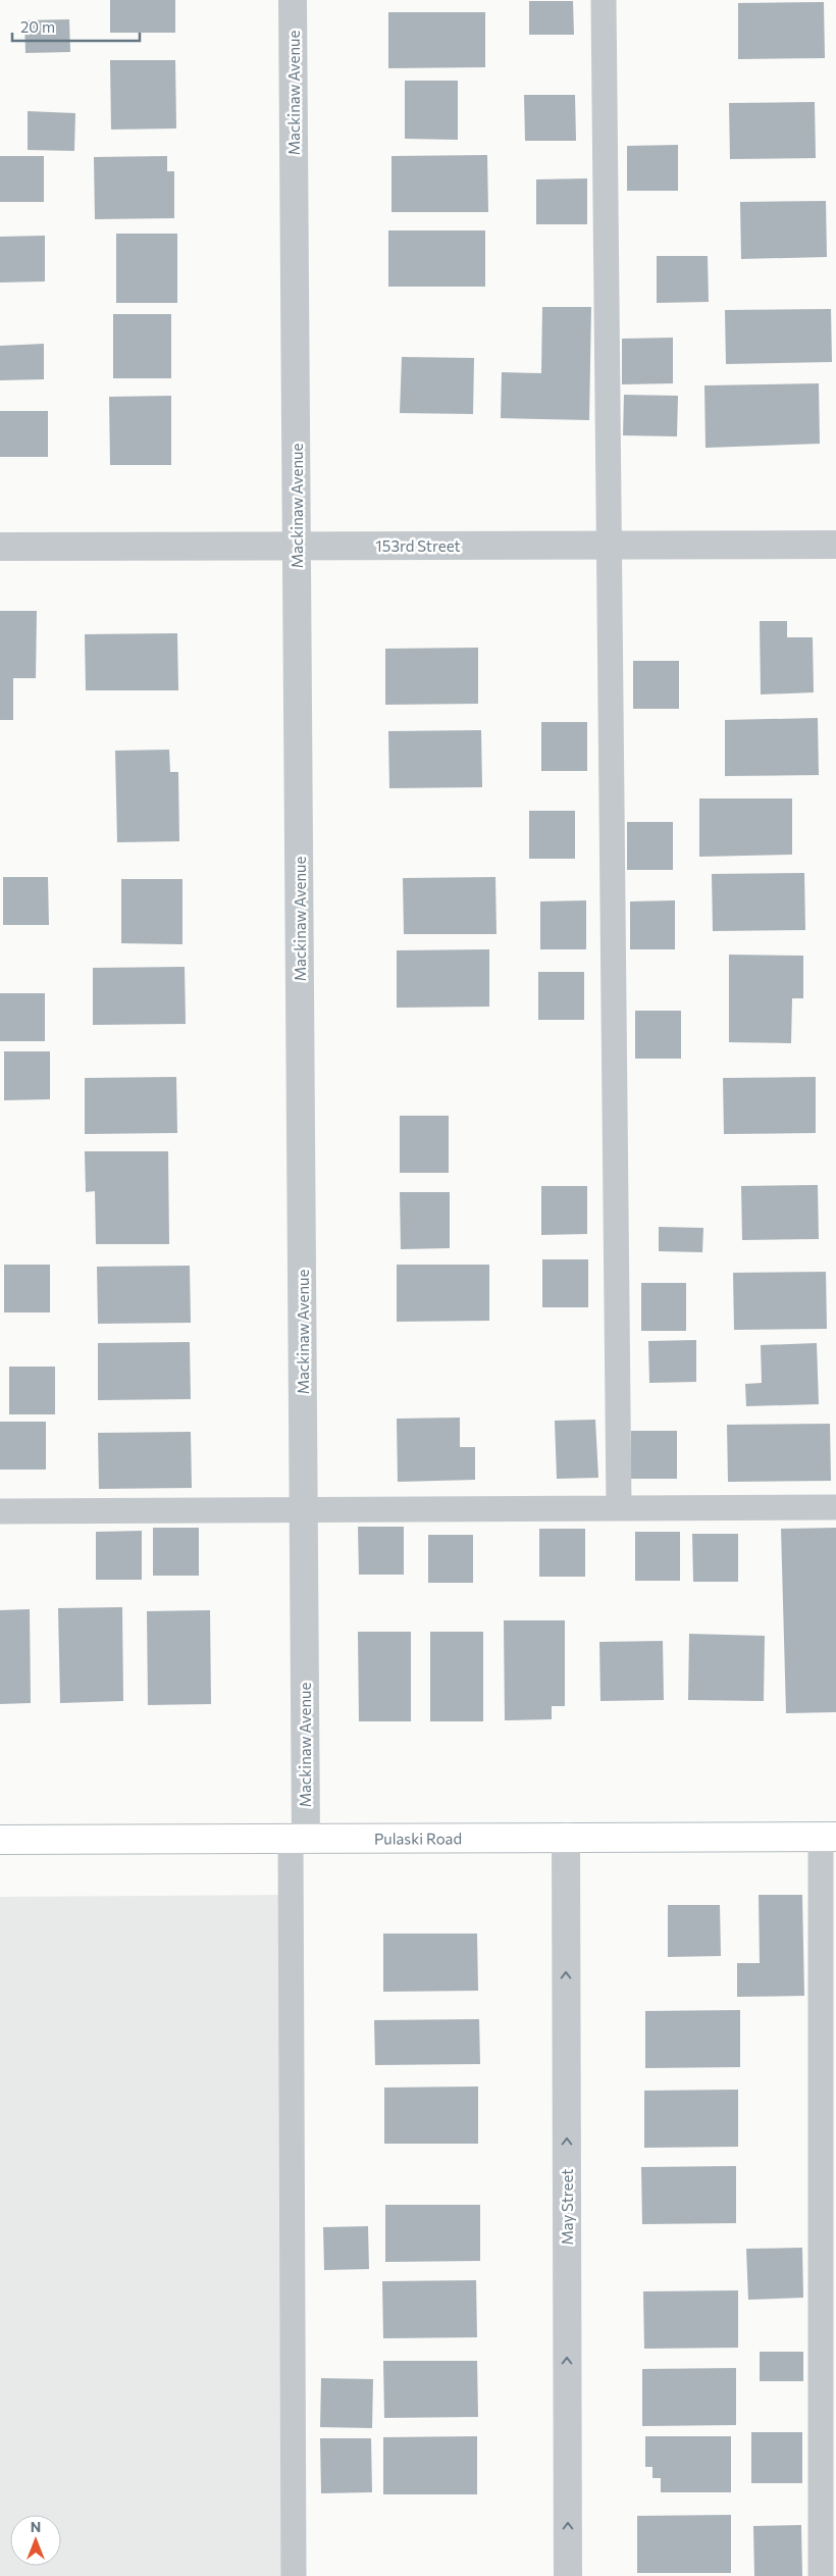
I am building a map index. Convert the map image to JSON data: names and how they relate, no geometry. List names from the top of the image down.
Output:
{
  "streets": {
    "street": [
      "Mackinaw Avenue",
      "153rd Street",
      "Pulaski Road",
      "May Street"
    ]
  },
  "crossings": [
    ["Mackinaw Avenue", "153rd Street"],
    ["Mackinaw Avenue", "Pulaski Road"],
    ["Pulaski Road", "May Street"]
  ],
  "one_way": ["May Street"],
  "scale_bar": "20 m",
  "north": "top"
}
